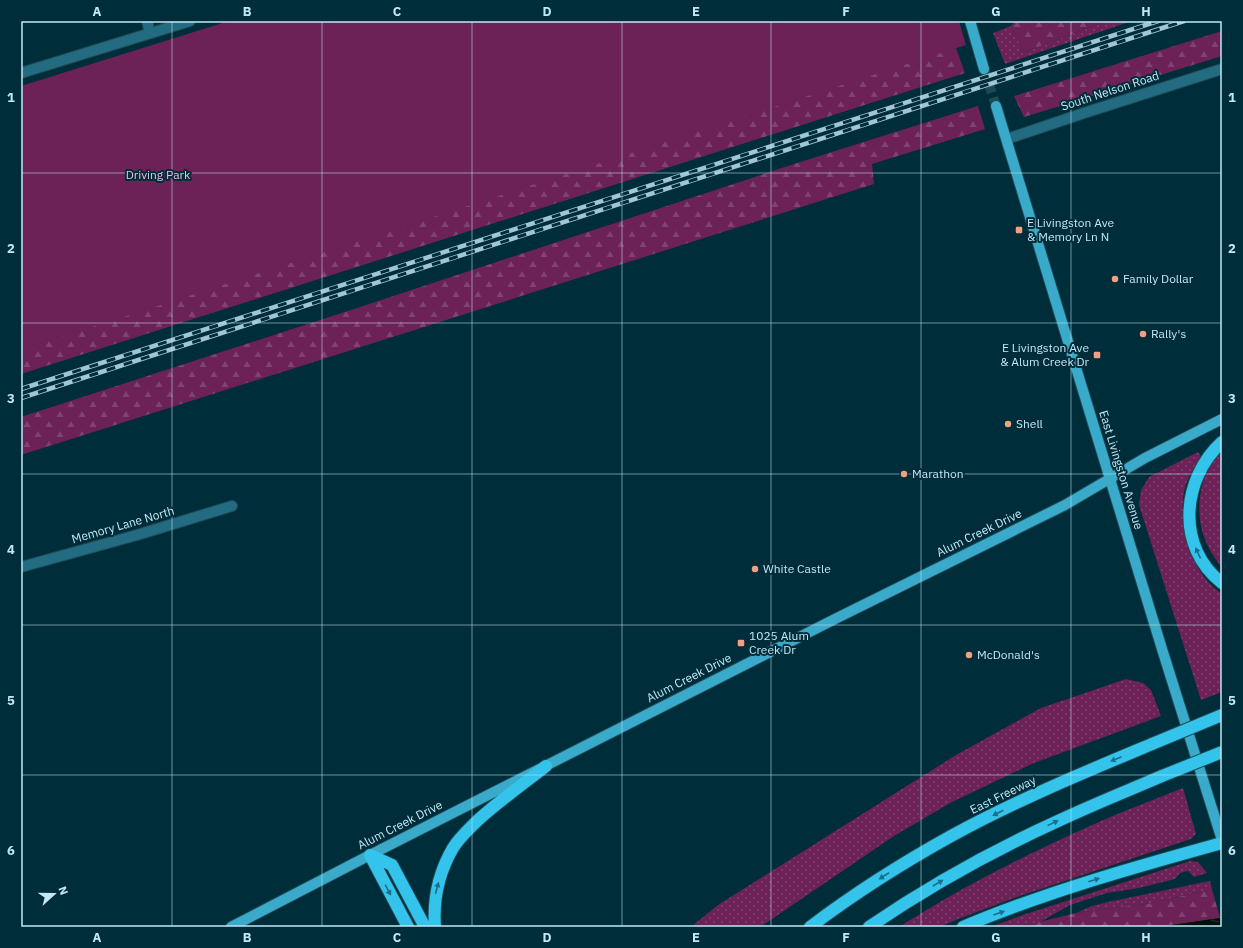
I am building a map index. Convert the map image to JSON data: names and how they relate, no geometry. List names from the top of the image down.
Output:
{
  "streets": {
    "highway": ["East Freeway"],
    "main road": ["East Livingston Avenue", "Alum Creek Drive"],
    "street": ["South Nelson Road", "Memory Lane North"]
  },
  "crossings": [
    ["South Nelson Road", "East Livingston Avenue"],
    ["East Livingston Avenue", "Alum Creek Drive"]
  ],
  "parks": ["Driving Park"],
  "places": {
    "transit": ["E Livingston Ave & Memory Ln N", "E Livingston Ave & Alum Creek Dr", "1025 Alum Creek Dr"],
    "other": [
      "Family Dollar",
      "Rally's",
      "Shell",
      "Marathon",
      "White Castle",
      "McDonald's"
    ]
  },
  "north": "right",
  "grid": {
    "columns": [
      "A",
      "B",
      "C",
      "D",
      "E",
      "F",
      "G",
      "H"
    ],
    "rows": [
      "1",
      "2",
      "3",
      "4",
      "5",
      "6"
    ]
  }
}
